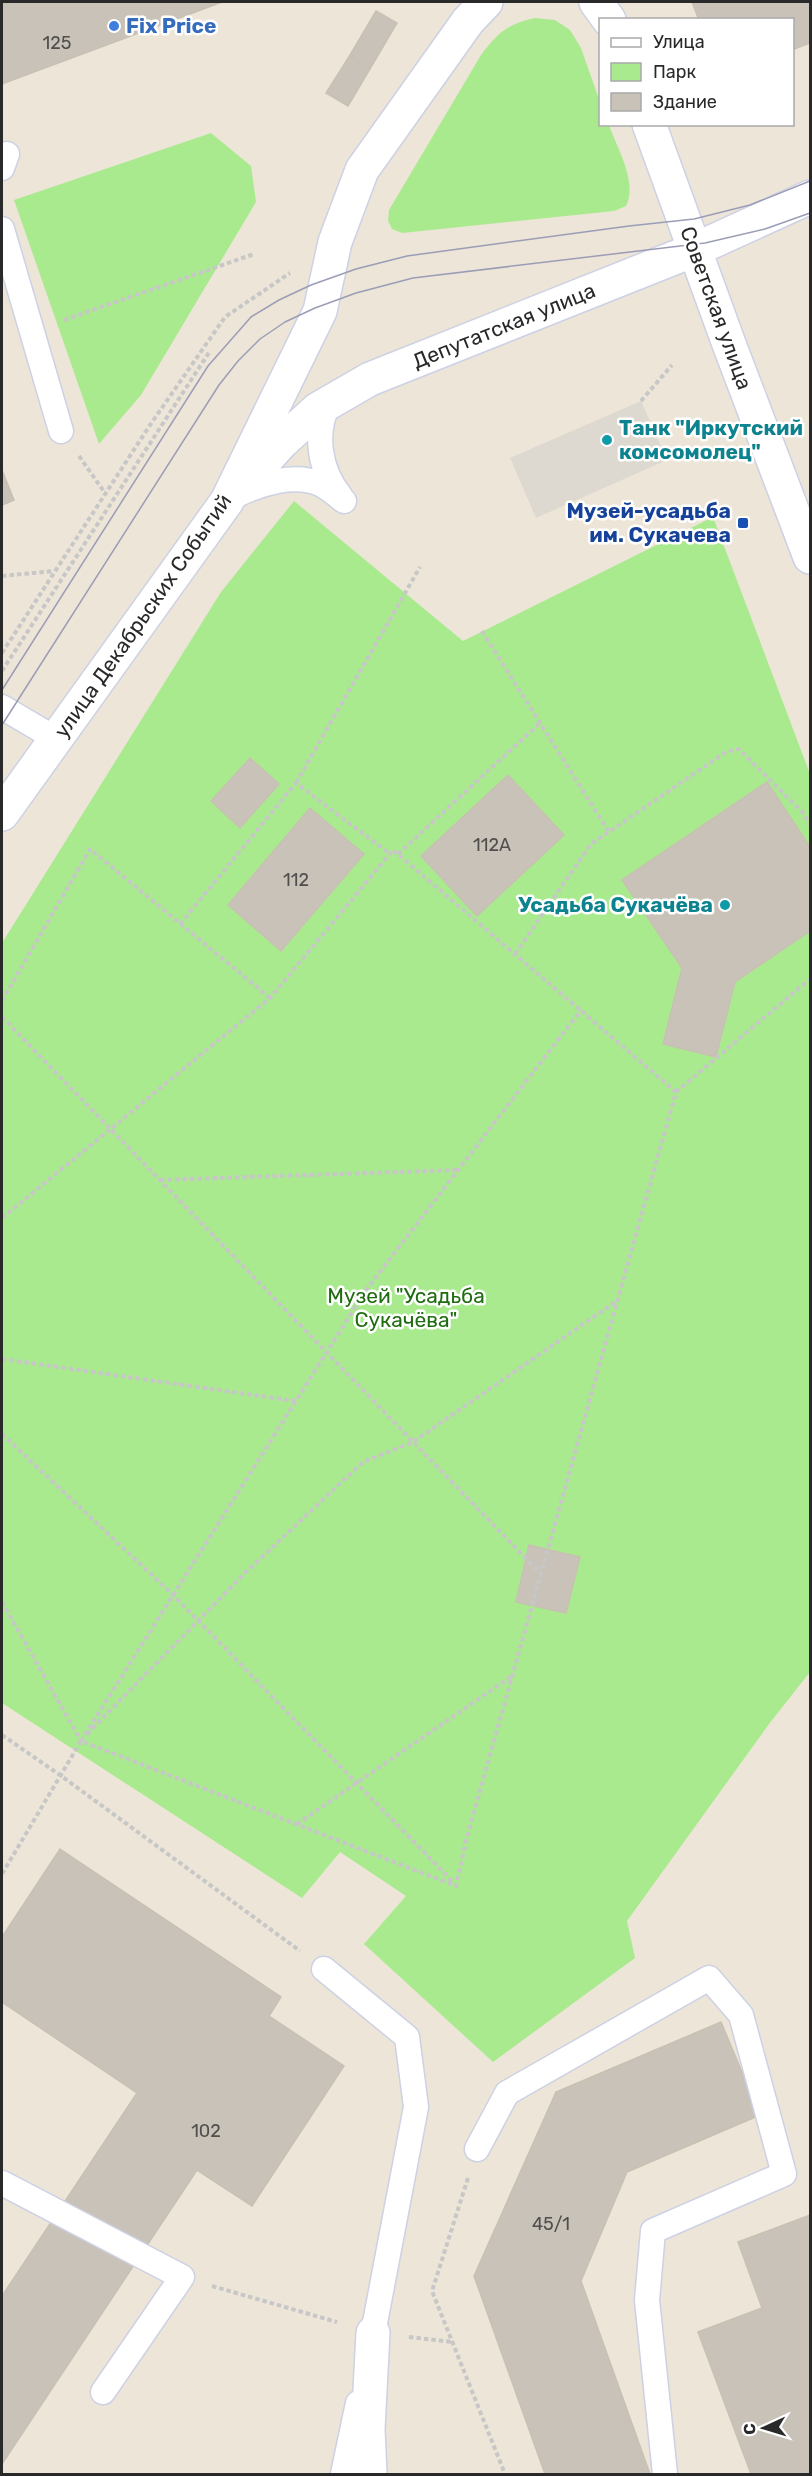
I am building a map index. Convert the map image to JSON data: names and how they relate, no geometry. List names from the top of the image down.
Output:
{
  "streets": {
    "main road": ["Советская улица", "Депутатская улица", "улица Декабрьских Событий"]
  },
  "crossings": [
    ["Советская улица", "Депутатская улица"],
    ["Депутатская улица", "улица Декабрьских Событий"]
  ],
  "parks": ["Музей \"Усадьба Сукачёва\""],
  "places": {
    "other": ["Fix Price", "Танк \"Иркутский комсомолец\"", "Усадьба Сукачёва"],
    "transit": ["Музей-усадьба им. Сукачева"]
  },
  "house_numbers": [
    "125",
    "112А",
    "112",
    "102",
    "45/1"
  ],
  "legend": ["Улица", "Парк", "Здание"],
  "north": "left"
}
